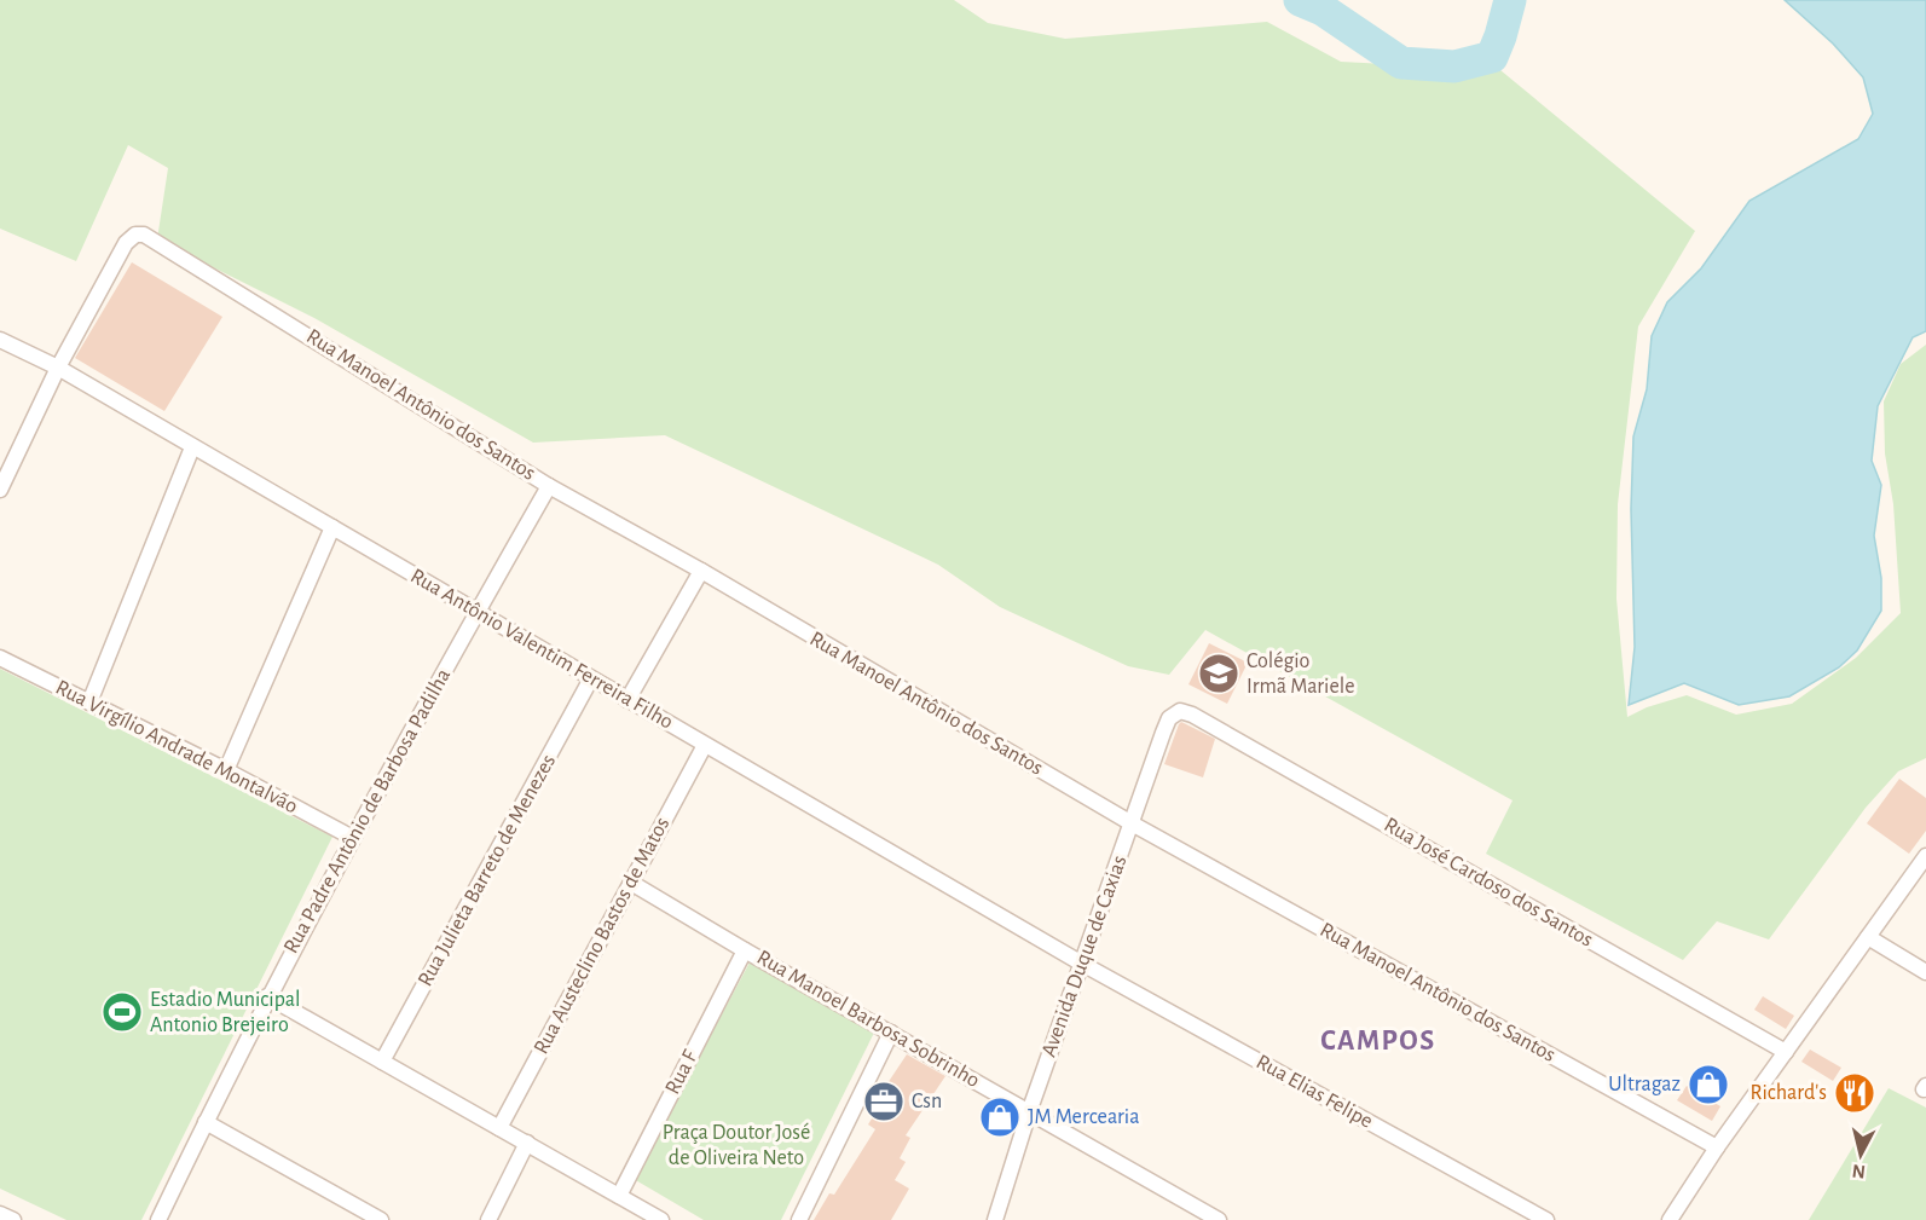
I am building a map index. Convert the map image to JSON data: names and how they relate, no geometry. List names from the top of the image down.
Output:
{
  "streets": {
    "street": [
      "Rua Manoel Antônio dos Santos",
      "Rua Antônio Valentim Ferreira Filho",
      "Rua Virgílio Andrade Montalvão",
      "Rua Padre Antônio de Barbosa Padilha",
      "Rua Julieta Barreto de Menezes",
      "Rua José Cardoso dos Santos",
      "Rua Austeclino Bastos de Matos",
      "Avenida Duque de Caxias",
      "Rua Manoel Barbosa Sobrinho",
      "Rua F",
      "Rua Elias Felipe"
    ]
  },
  "crossings": [
    ["Rua Manoel Antônio dos Santos", "Rua Antônio Valentim Ferreira Filho"],
    ["Rua Manoel Antônio dos Santos", "Rua Padre Antônio de Barbosa Padilha"],
    ["Rua Manoel Antônio dos Santos", "Avenida Duque de Caxias"],
    ["Rua Antônio Valentim Ferreira Filho", "Rua Padre Antônio de Barbosa Padilha"],
    ["Rua Antônio Valentim Ferreira Filho", "Rua Julieta Barreto de Menezes"],
    ["Rua Antônio Valentim Ferreira Filho", "Rua Austeclino Bastos de Matos"],
    ["Rua Antônio Valentim Ferreira Filho", "Avenida Duque de Caxias"],
    ["Rua Antônio Valentim Ferreira Filho", "Rua Elias Felipe"],
    ["Rua Virgílio Andrade Montalvão", "Rua Padre Antônio de Barbosa Padilha"],
    ["Rua José Cardoso dos Santos", "Avenida Duque de Caxias"],
    ["Rua Austeclino Bastos de Matos", "Rua Manoel Barbosa Sobrinho"],
    ["Avenida Duque de Caxias", "Rua Manoel Barbosa Sobrinho"],
    ["Avenida Duque de Caxias", "Rua Elias Felipe"],
    ["Rua Manoel Barbosa Sobrinho", "Rua F"]
  ],
  "districts": ["CAMPOS"],
  "parks": ["Praça Doutor José de Oliveira Neto"],
  "places": {
    "school or university": ["Colégio Irmã Mariele"],
    "sports": ["Estadio Municipal Antonio Brejeiro"],
    "shop": ["Ultragaz", "JM Mercearia"],
    "restaurant": ["Richard's"],
    "office": ["Csn"]
  },
  "north": "bottom"
}
